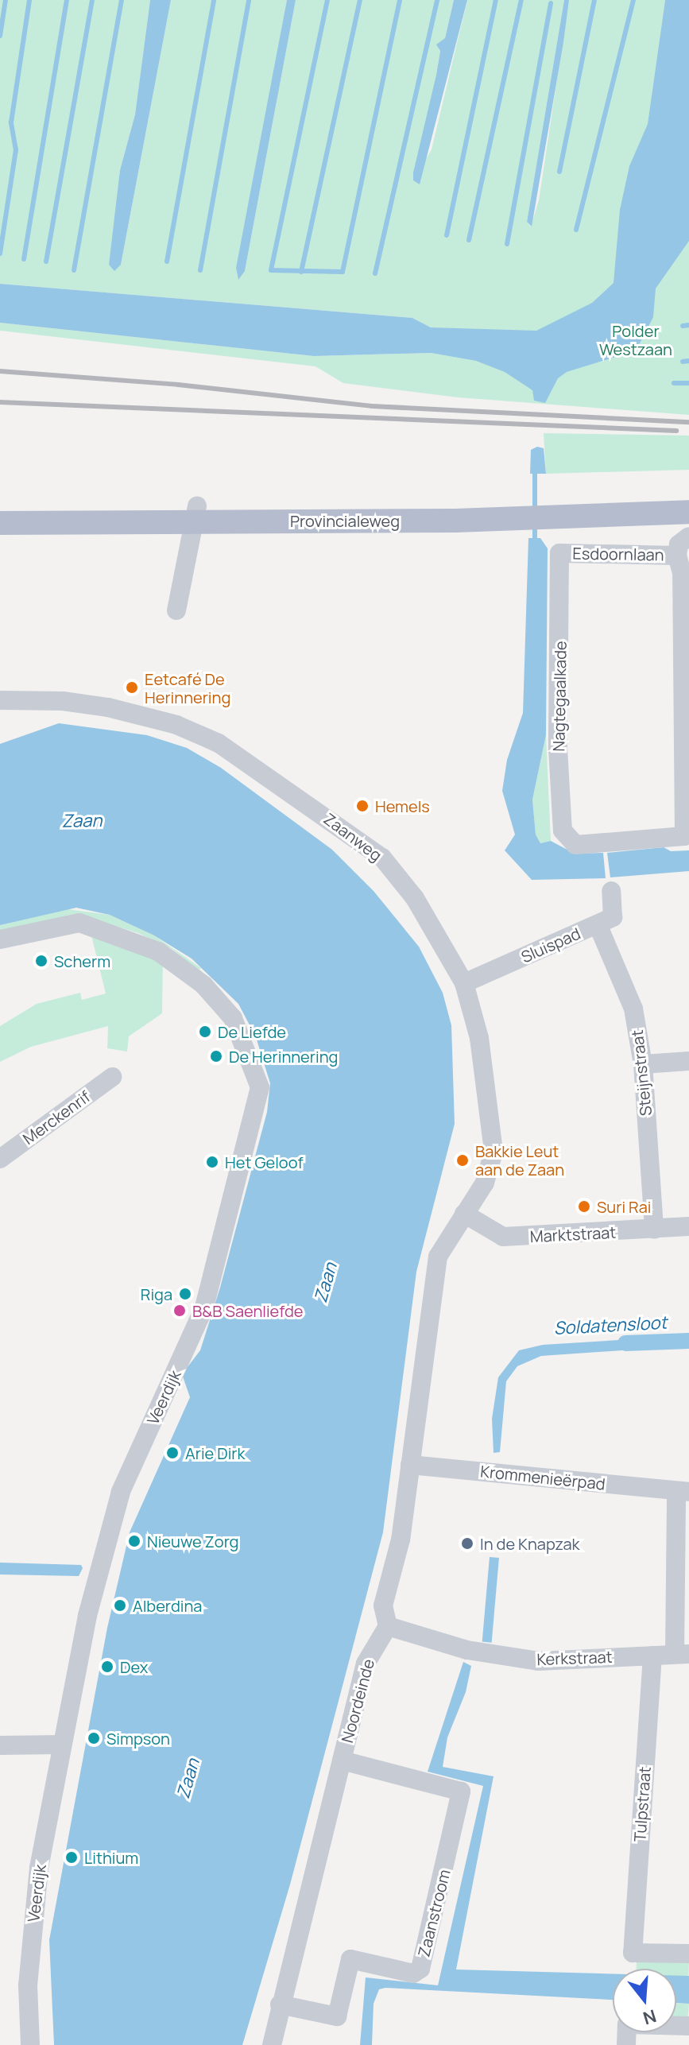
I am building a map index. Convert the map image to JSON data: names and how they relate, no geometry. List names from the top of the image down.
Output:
{
  "streets": {
    "main road": ["Provincialeweg"],
    "street": [
      "Esdoornlaan",
      "Nagtegaalkade",
      "Zaanweg",
      "Sluispad",
      "Steijnstraat",
      "Merckenrif",
      "Marktstraat",
      "Veerdijk",
      "Krommenieërpad",
      "Kerkstraat",
      "Noordeinde",
      "Tulpstraat",
      "Zaanstroom"
    ]
  },
  "crossings": [
    ["Esdoornlaan", "Nagtegaalkade"],
    ["Zaanweg", "Sluispad"],
    ["Zaanweg", "Marktstraat"],
    ["Sluispad", "Steijnstraat"],
    ["Steijnstraat", "Marktstraat"],
    ["Krommenieërpad", "Kerkstraat"],
    ["Kerkstraat", "Noordeinde"],
    ["Kerkstraat", "Tulpstraat"],
    ["Noordeinde", "Zaanstroom"]
  ],
  "water": ["Zaan", "Soldatensloot"],
  "parks": ["Polder Westzaan"],
  "places": [
    "Eetcafé De Herinnering",
    "Hemels",
    "Scherm",
    "De Liefde",
    "De Herinnering",
    "Bakkie Leut aan de Zaan",
    "Het Geloof",
    "Suri Rai",
    "Riga",
    "B&B Saenliefde",
    "Arie Dirk",
    "Nieuwe Zorg",
    "In de Knapzak",
    "Alberdina",
    "Dex",
    "Simpson",
    "Lithium"
  ],
  "north": "bottom"
}
